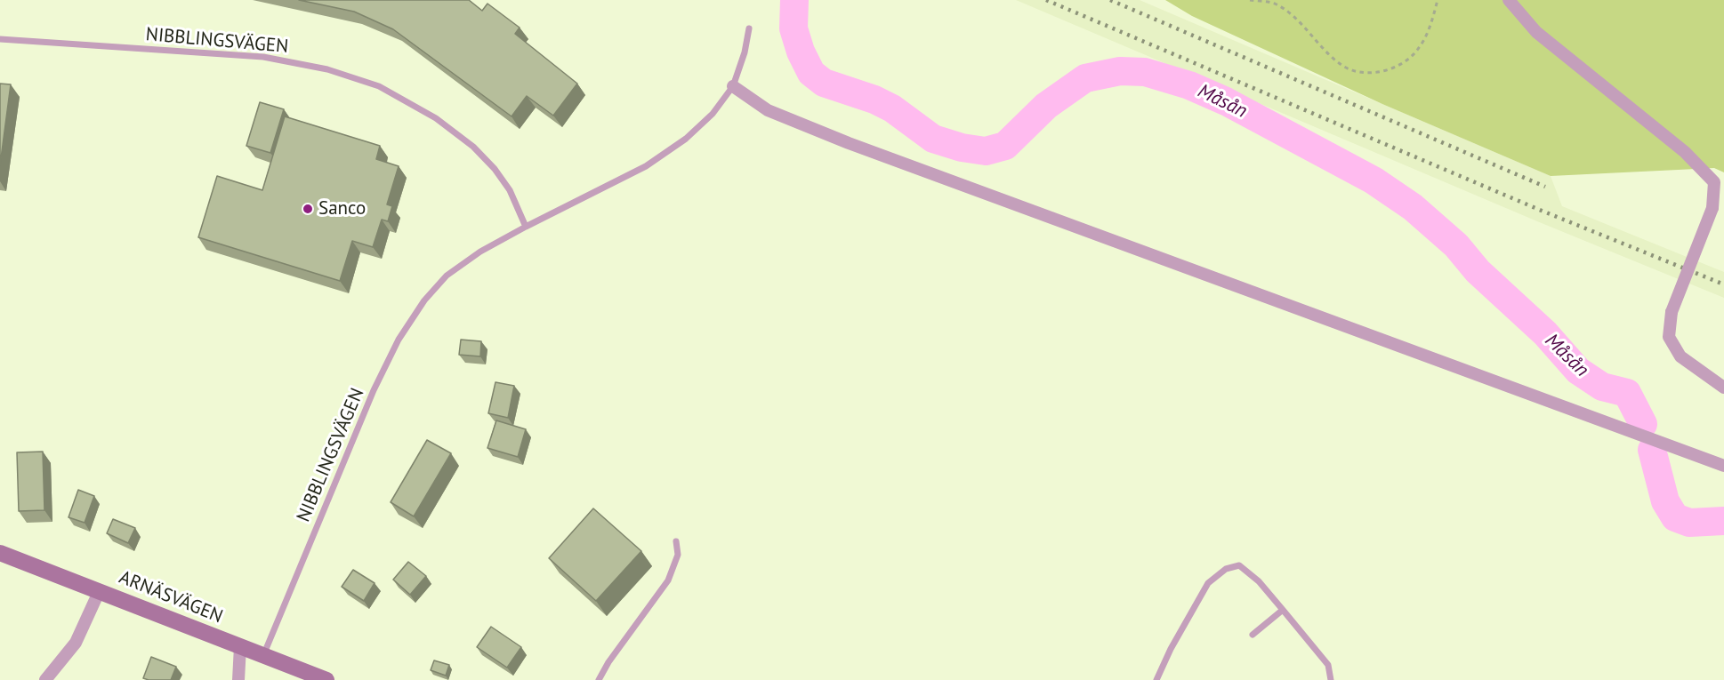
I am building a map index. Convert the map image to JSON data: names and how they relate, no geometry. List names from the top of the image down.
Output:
{
  "streets": {
    "street": ["ARNÄSVÄGEN"],
    "lane": ["NIBBLINGSVÄGEN"]
  },
  "crossings": [
    ["NIBBLINGSVÄGEN", "ARNÄSVÄGEN"]
  ],
  "water": ["Måsån"],
  "places": ["Sanco"]
}
